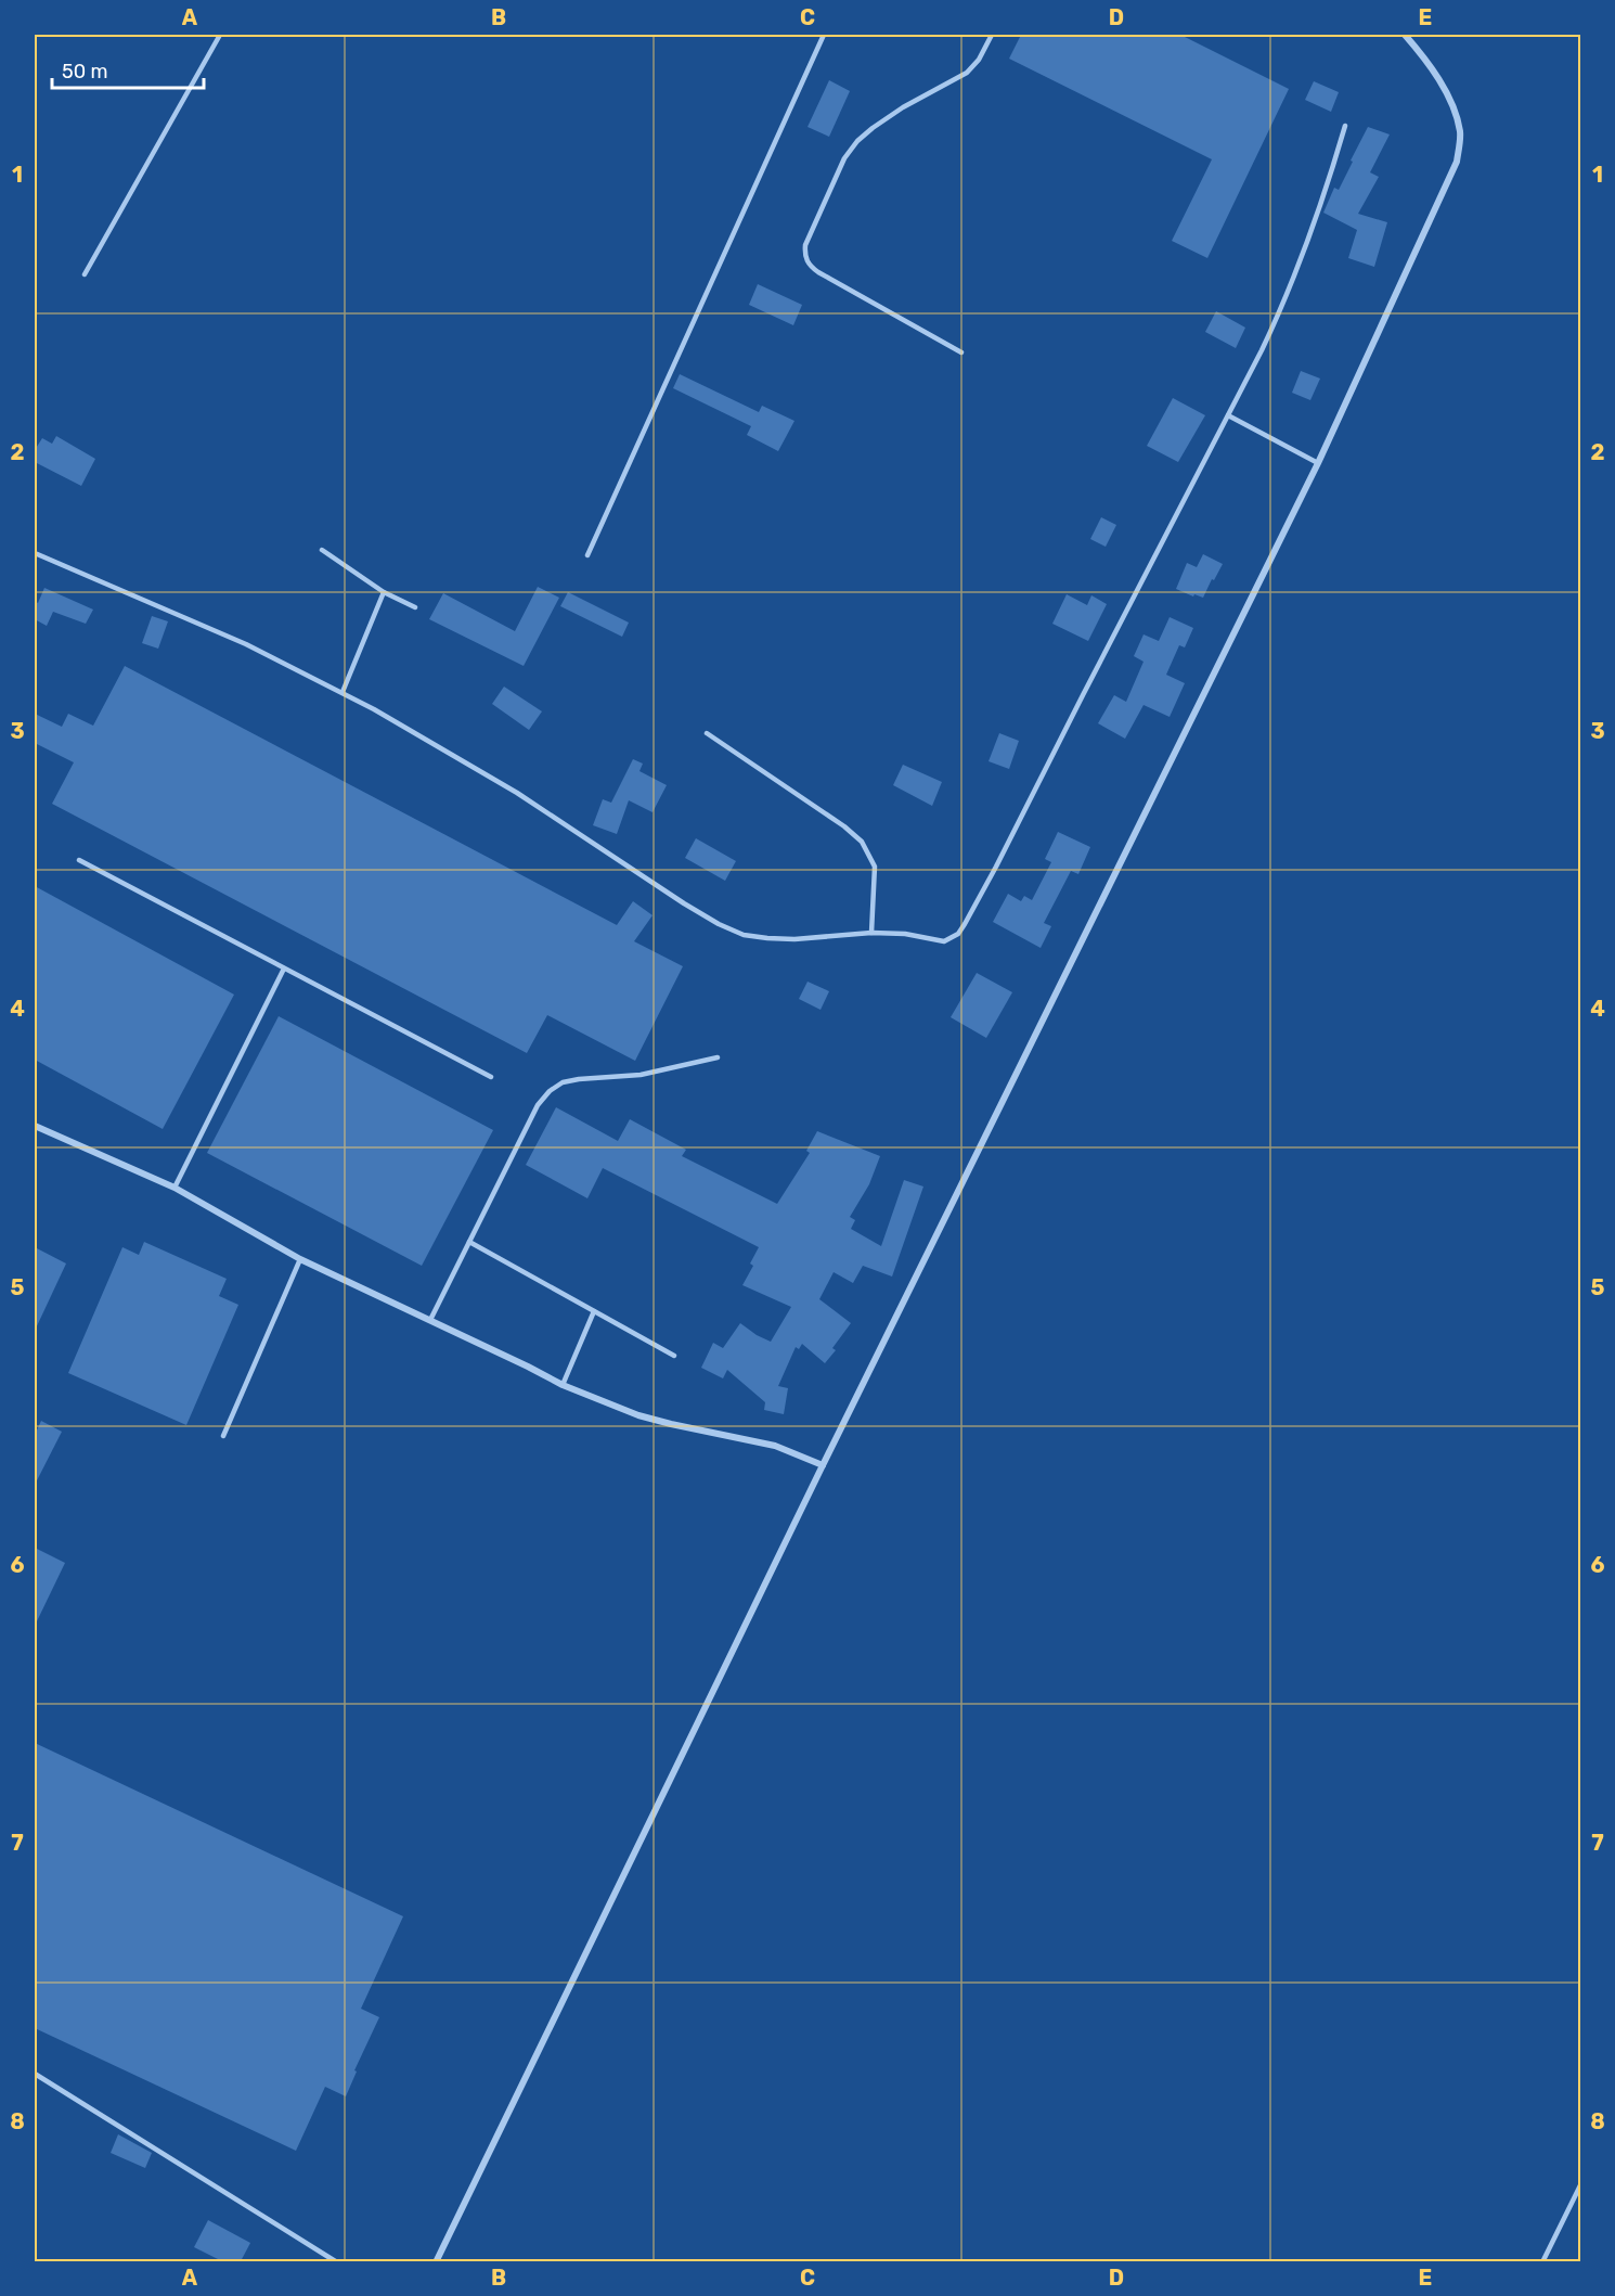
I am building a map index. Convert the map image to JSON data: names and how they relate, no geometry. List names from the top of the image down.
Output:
{
  "scale_bar": "50 m",
  "grid": {
    "columns": [
      "A",
      "B",
      "C",
      "D",
      "E"
    ],
    "rows": [
      "1",
      "2",
      "3",
      "4",
      "5",
      "6",
      "7",
      "8"
    ]
  }
}
